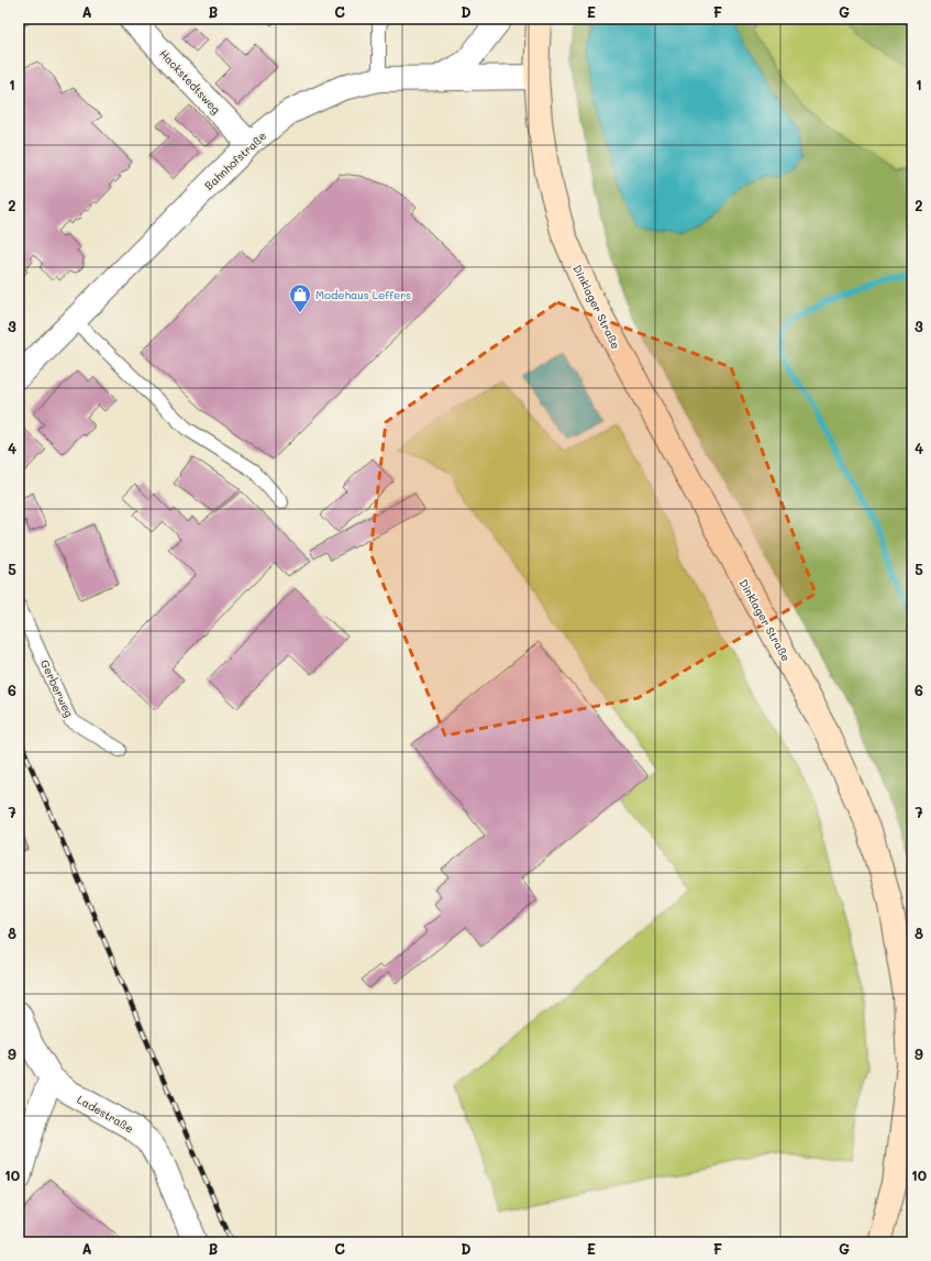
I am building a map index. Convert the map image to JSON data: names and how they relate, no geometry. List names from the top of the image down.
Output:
{
  "streets": {
    "main road": ["Dinklager Straße"],
    "street": ["Hackstedtsweg", "Bahnhofstraße", "Ladestraße"],
    "lane": ["Gerberweg"]
  },
  "crossings": [
    ["Hackstedtsweg", "Bahnhofstraße"],
    ["Bahnhofstraße", "Dinklager Straße"]
  ],
  "places": {
    "shop": ["Modehaus Leffers"]
  },
  "grid": {
    "columns": [
      "A",
      "B",
      "C",
      "D",
      "E",
      "F",
      "G"
    ],
    "rows": [
      "1",
      "2",
      "3",
      "4",
      "5",
      "6",
      "7",
      "8",
      "9",
      "10"
    ]
  }
}
